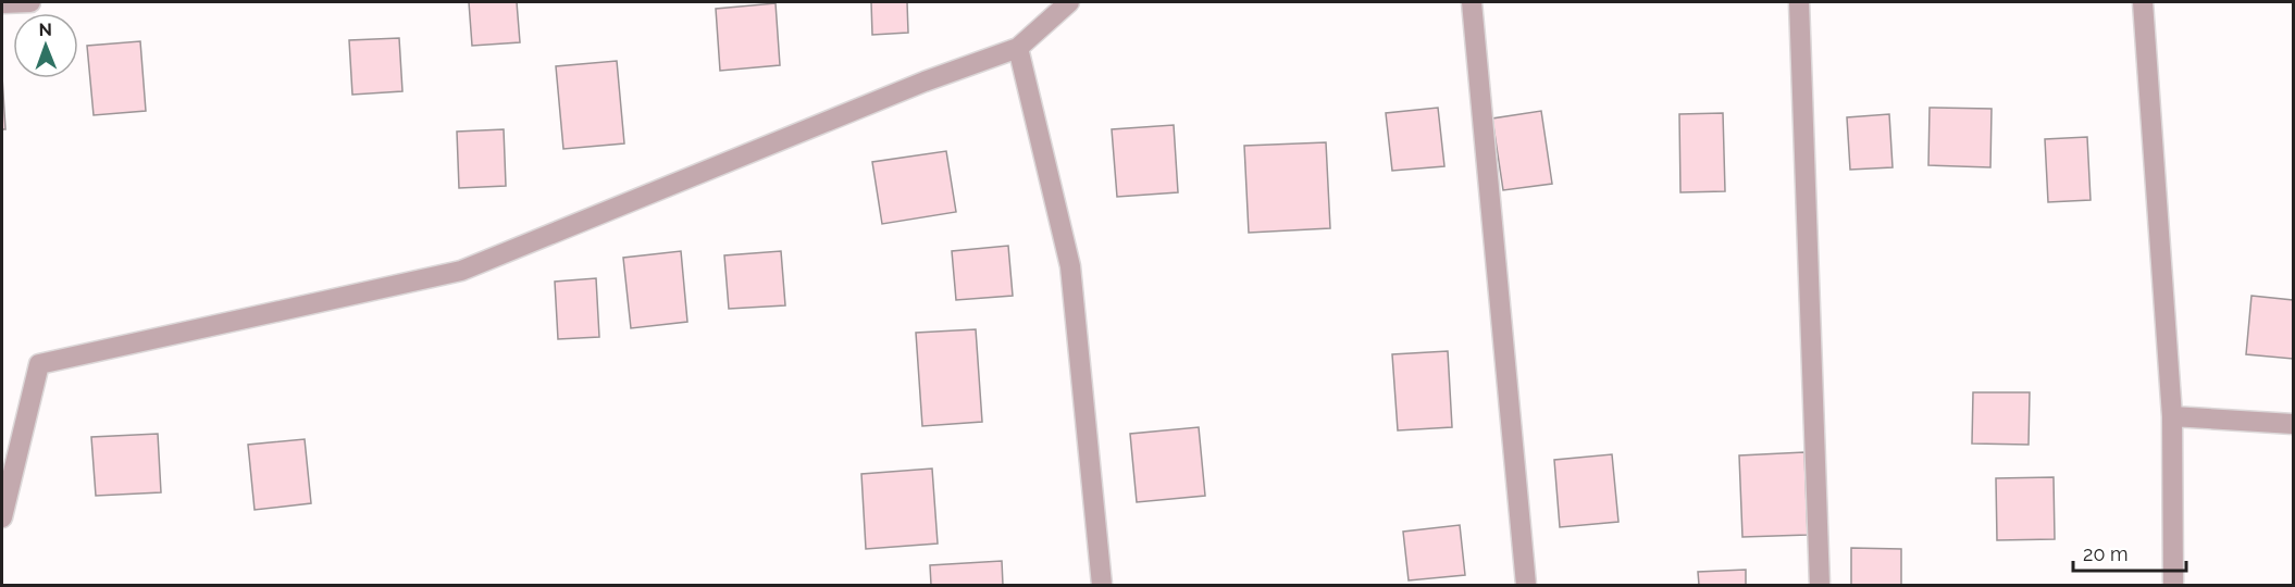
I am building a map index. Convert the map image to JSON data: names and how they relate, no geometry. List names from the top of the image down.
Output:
{
  "scale_bar": "20 m",
  "north": "top"
}
